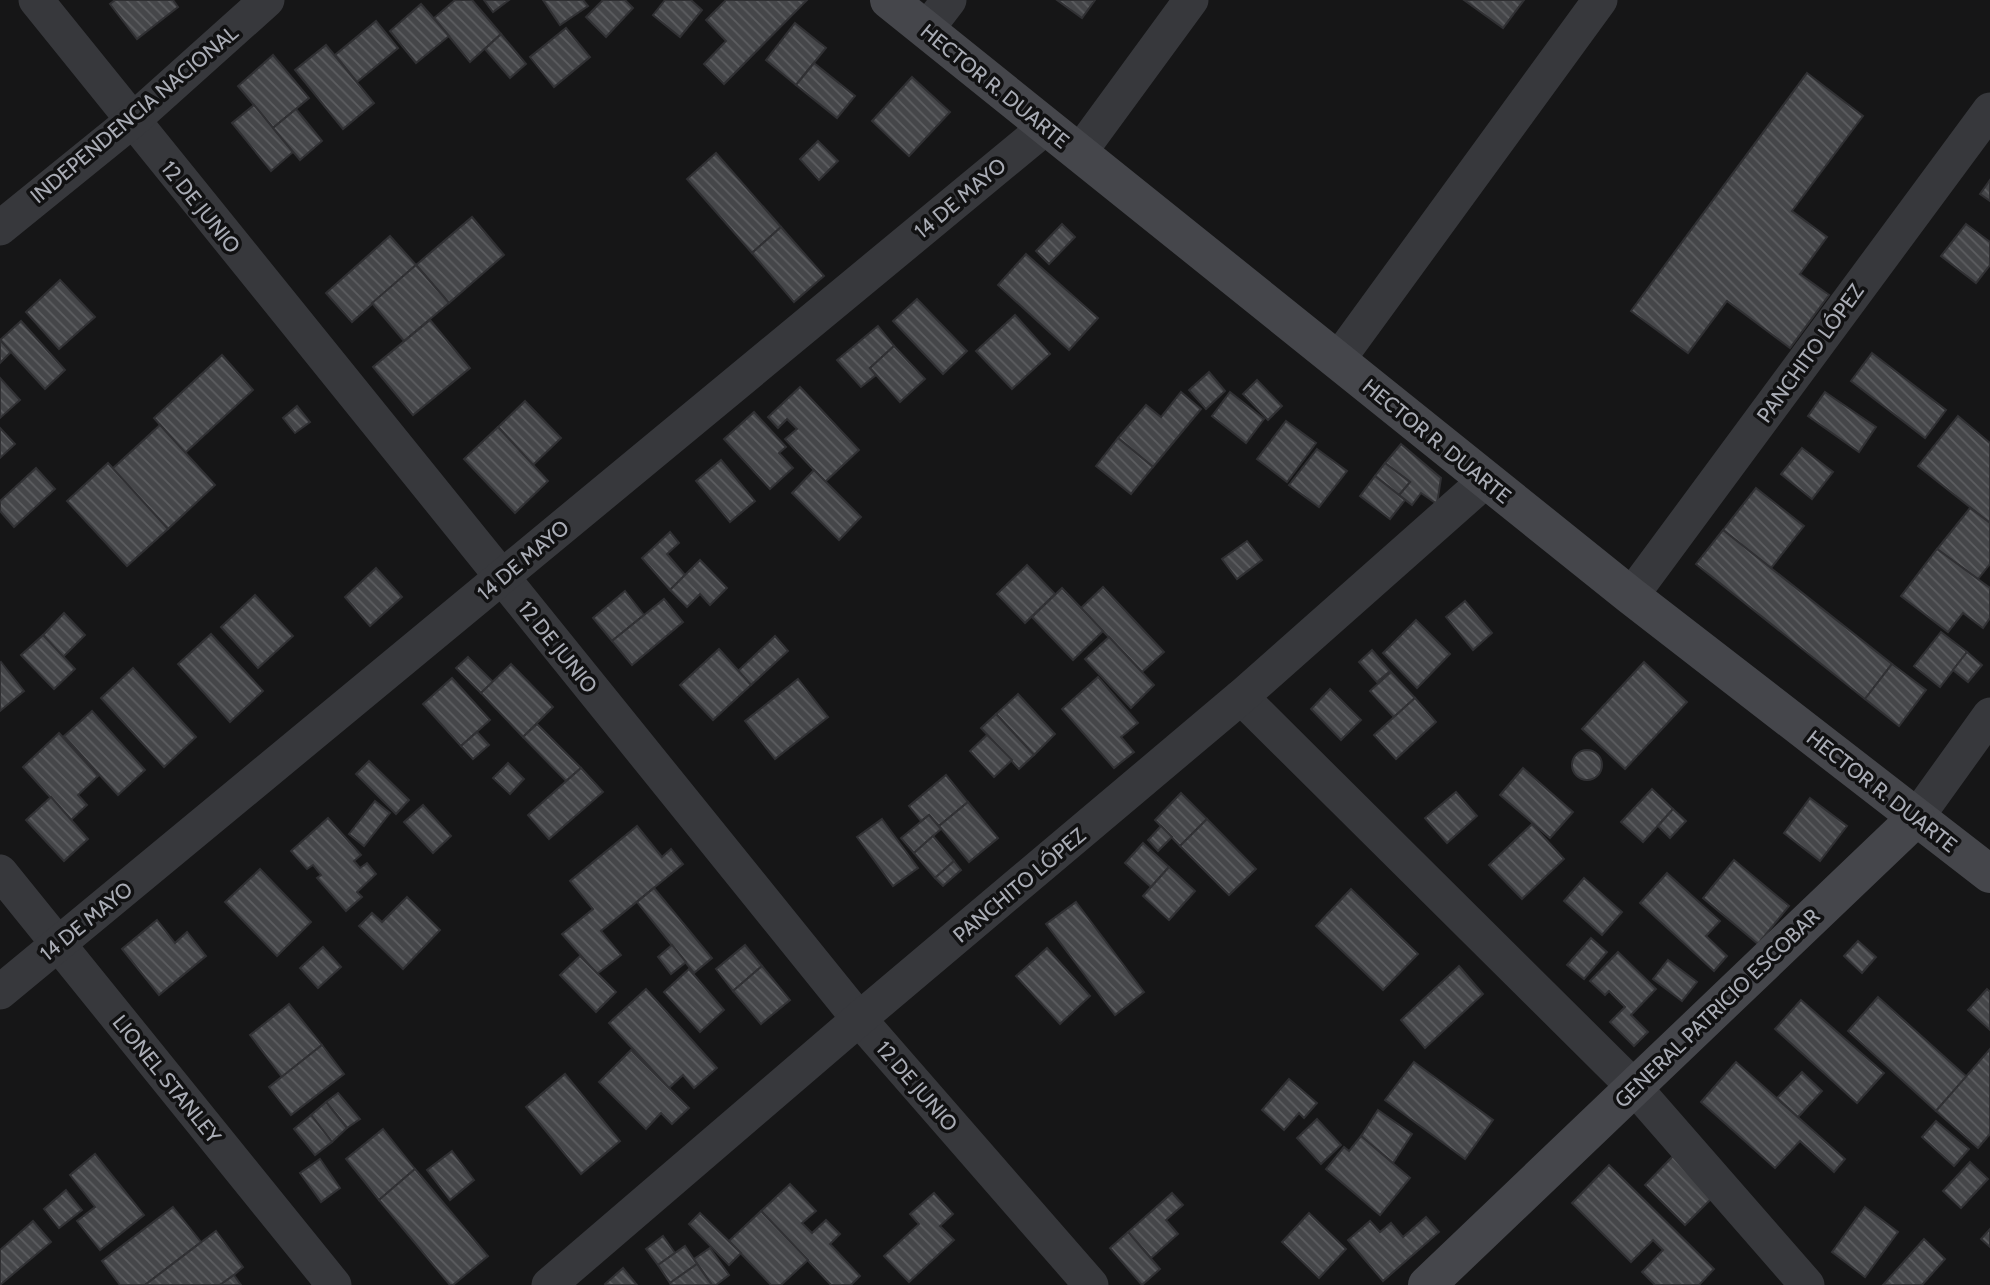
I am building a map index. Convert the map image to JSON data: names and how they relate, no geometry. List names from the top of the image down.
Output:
{
  "streets": {
    "street": [
      "HECTOR R. DUARTE",
      "INDEPENDENCIA NACIONAL",
      "14 DE MAYO",
      "12 DE JUNIO",
      "PANCHITO LÓPEZ",
      "GENERAL PATRICIO ESCOBAR",
      "LIONEL STANLEY"
    ]
  },
  "crossings": [
    ["HECTOR R. DUARTE", "14 DE MAYO"],
    ["HECTOR R. DUARTE", "PANCHITO LÓPEZ"],
    ["HECTOR R. DUARTE", "GENERAL PATRICIO ESCOBAR"],
    ["INDEPENDENCIA NACIONAL", "12 DE JUNIO"],
    ["14 DE MAYO", "12 DE JUNIO"],
    ["14 DE MAYO", "LIONEL STANLEY"],
    ["12 DE JUNIO", "PANCHITO LÓPEZ"]
  ]
}
